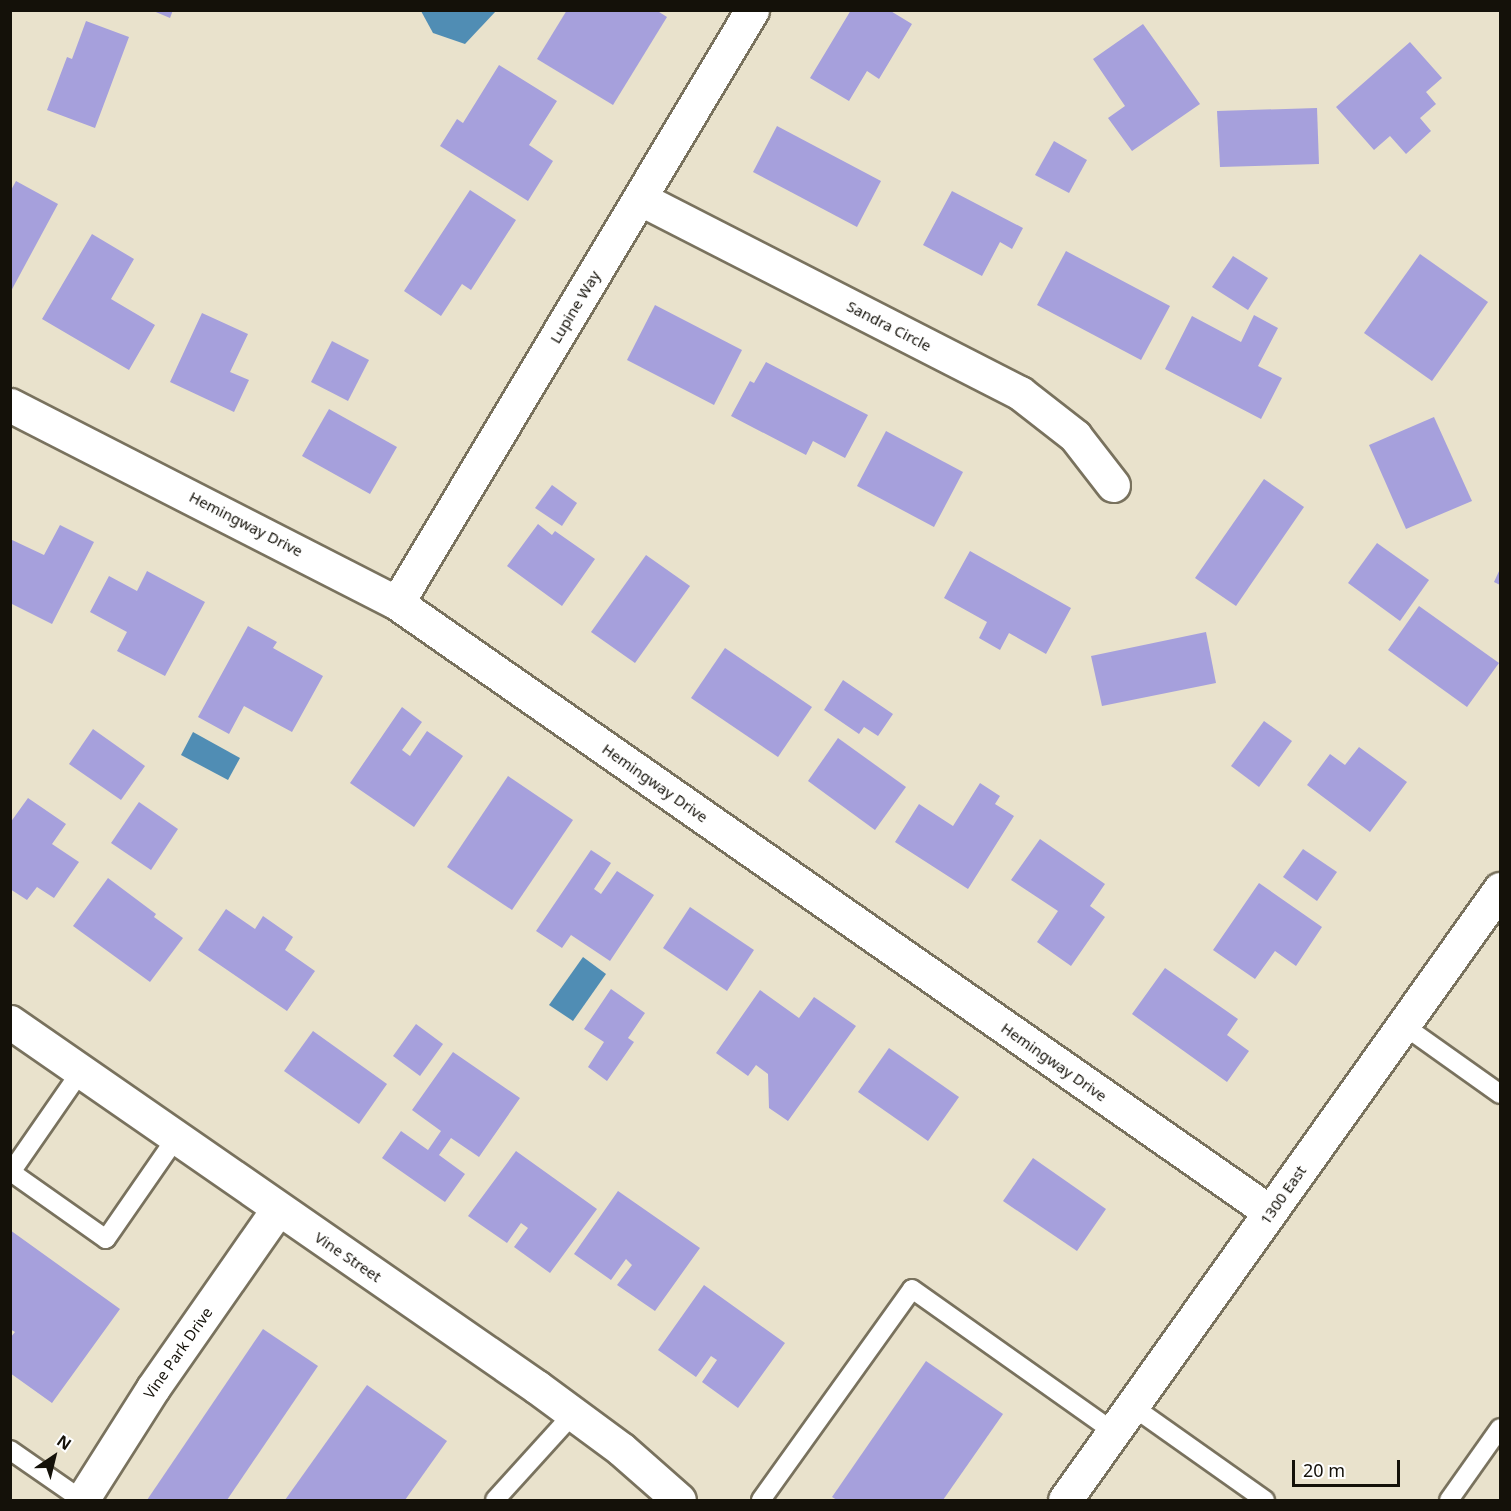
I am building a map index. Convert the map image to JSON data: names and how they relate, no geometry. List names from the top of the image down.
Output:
{
  "streets": {
    "street": [
      "Lupine Way",
      "Sandra Circle",
      "Hemingway Drive",
      "1300 East",
      "Vine Street",
      "Vine Park Drive"
    ]
  },
  "crossings": [
    ["Lupine Way", "Sandra Circle"],
    ["Lupine Way", "Hemingway Drive"],
    ["Hemingway Drive", "1300 East"],
    ["Vine Street", "Vine Park Drive"]
  ],
  "scale_bar": "20 m",
  "north": "top right"
}
